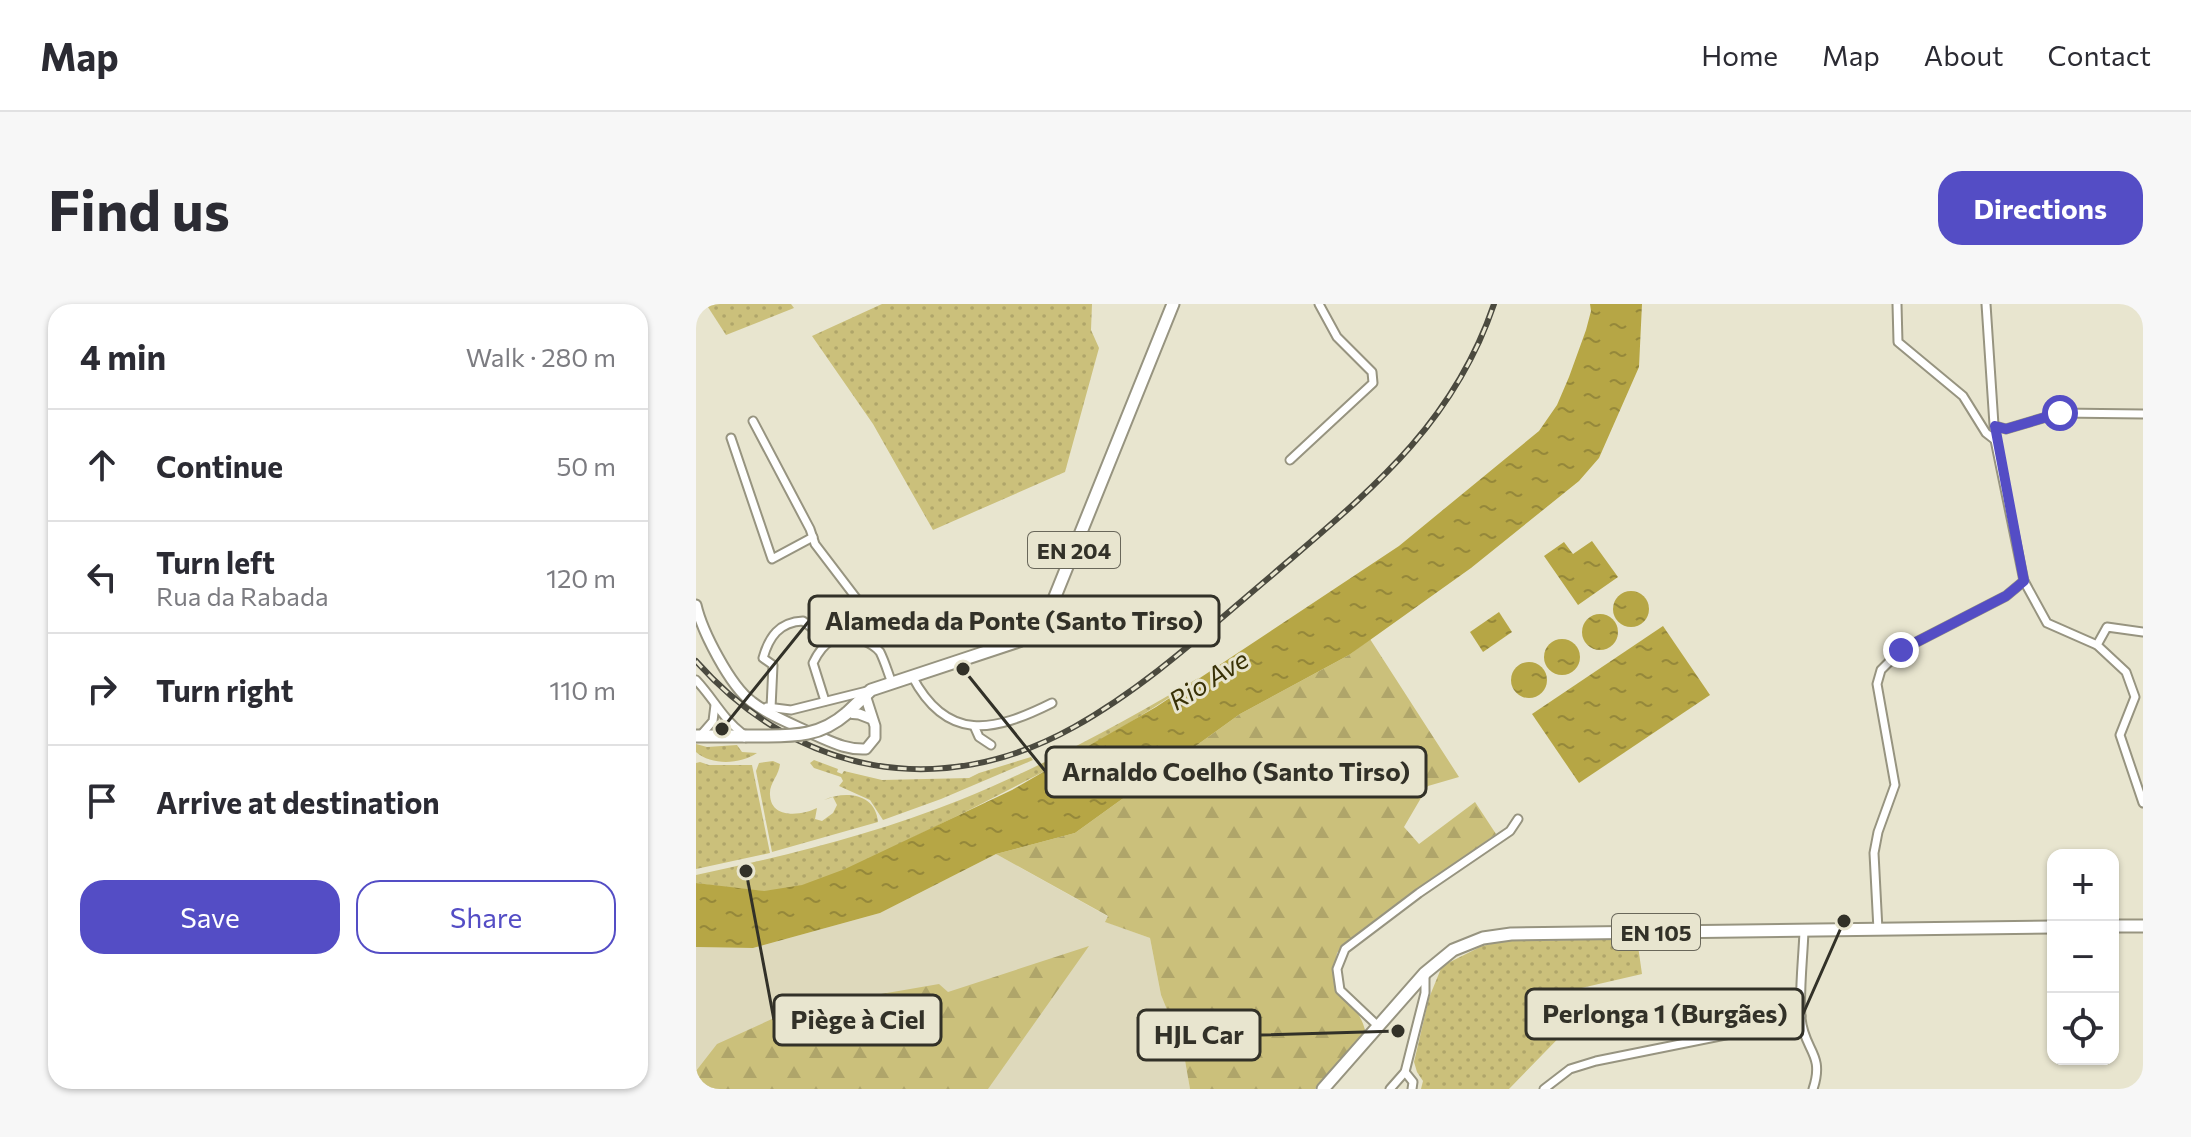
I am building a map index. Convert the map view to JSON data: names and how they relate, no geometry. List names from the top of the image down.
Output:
{
  "streets": {
    "main road": ["EN 204", "EN 105"]
  },
  "water": ["Rio Ave"],
  "places": [
    "Arnaldo Coelho (Santo Tirso)",
    "Alameda da Ponte (Santo Tirso)",
    "Piège à Ciel",
    "Perlonga 1 (Burgães)",
    "HJL Car"
  ],
  "page": {
    "header": "Map",
    "nav": [
      "Home",
      "Map",
      "About",
      "Contact"
    ],
    "buttons": [
      "Directions",
      ["Save", "Share"]
    ],
    "title": "Find us",
    "heading": ["4 min", "Walk · 280 m"],
    "list": [
      ["Continue", "50 m"],
      ["Turn left", "Rua da Rabada", "120 m"],
      ["Turn right", "110 m"],
      "Arrive at destination"
    ],
    "map_buttons": ["+", "−"]
  }
}
